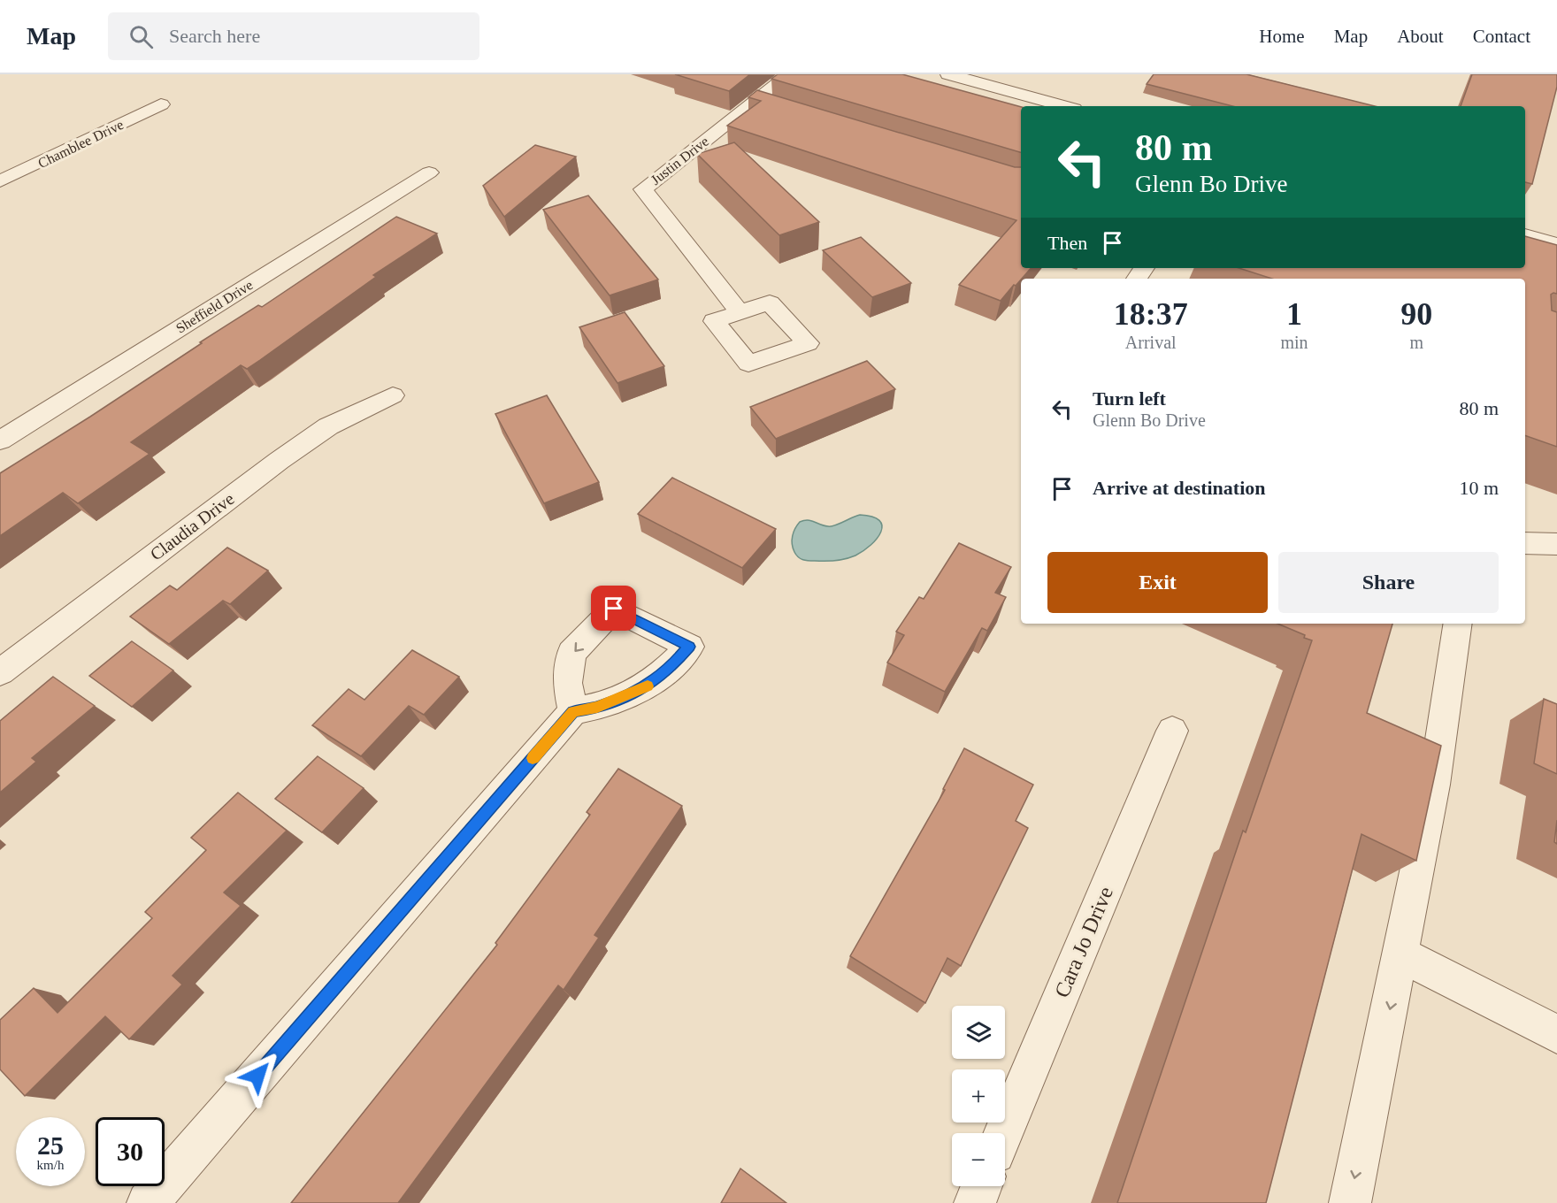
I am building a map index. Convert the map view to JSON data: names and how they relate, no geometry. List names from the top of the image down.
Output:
{
  "streets": {
    "street": [
      "Chamblee Drive",
      "Justin Drive",
      "Sheffield Drive",
      "Claudia Drive",
      "Cara Jo Drive"
    ]
  },
  "page": {
    "header": "Map",
    "search": "Search here",
    "nav": [
      "Home",
      "Map",
      "About",
      "Contact"
    ],
    "turn": ["80 m", "Glenn Bo Drive"],
    "then": "Then",
    "eta": [
      "18:37",
      "Arrival",
      "1",
      "min",
      "90",
      "m"
    ],
    "list": [
      {
        "name": "Turn left",
        "note": "Glenn Bo Drive",
        "value": "80 m"
      },
      {
        "name": "Arrive at destination",
        "value": "10 m"
      }
    ],
    "buttons": ["Exit", "Share"],
    "map_buttons": ["+", "−"],
    "speed": "25 km/h",
    "limit": "30"
  }
}
